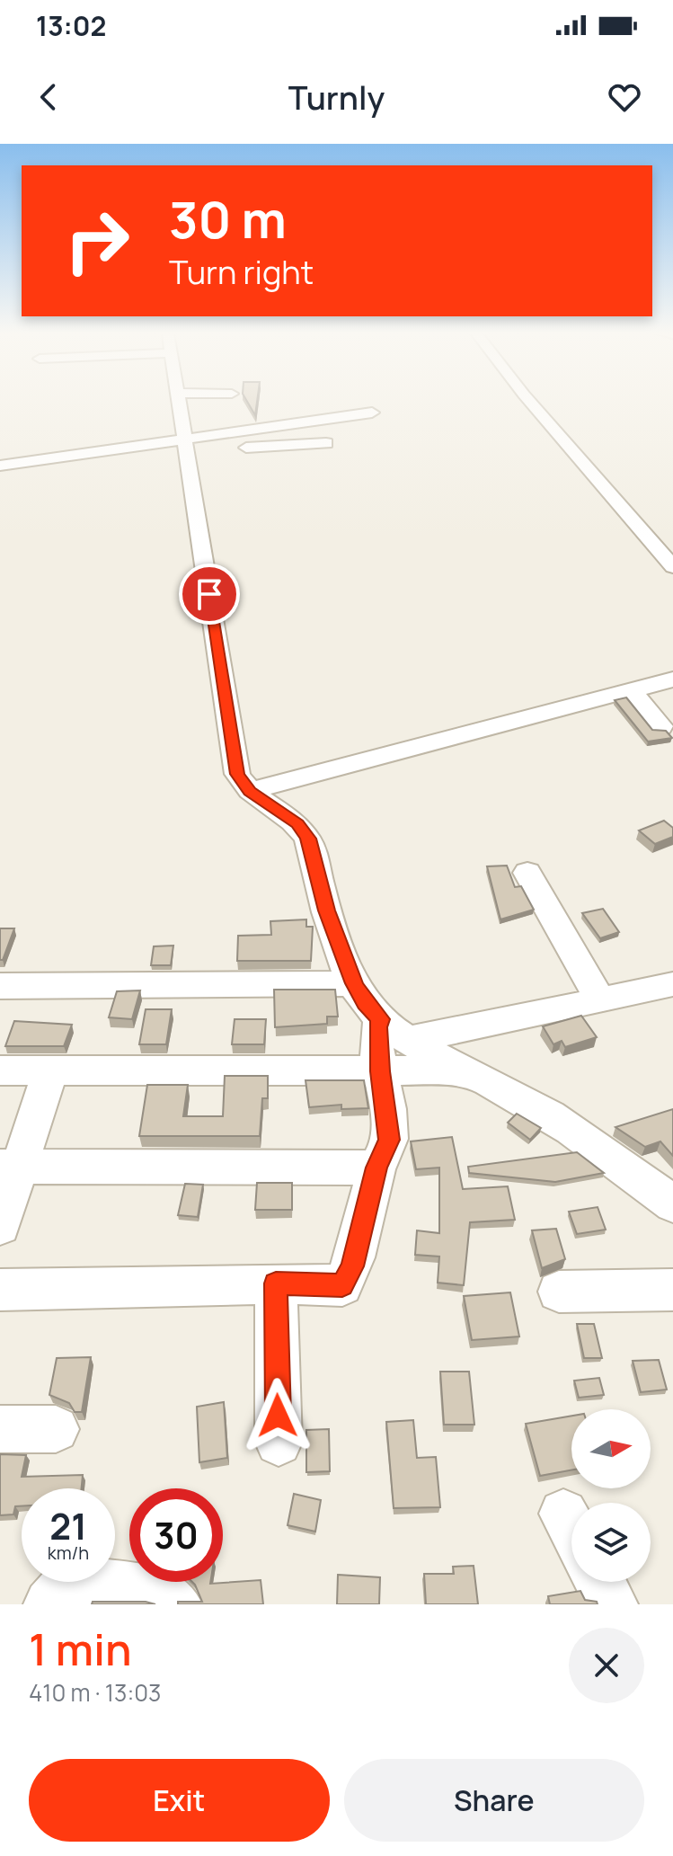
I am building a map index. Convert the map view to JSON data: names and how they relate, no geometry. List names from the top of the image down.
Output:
{
  "north": "right",
  "page": {
    "status": "13:02",
    "header": "Turnly",
    "turn": ["30 m", "Turn right"],
    "speed": "21 km/h",
    "limit": "30",
    "heading": ["1 min", "410 m · 13:03"],
    "buttons": ["Exit", "Share"]
  }
}
